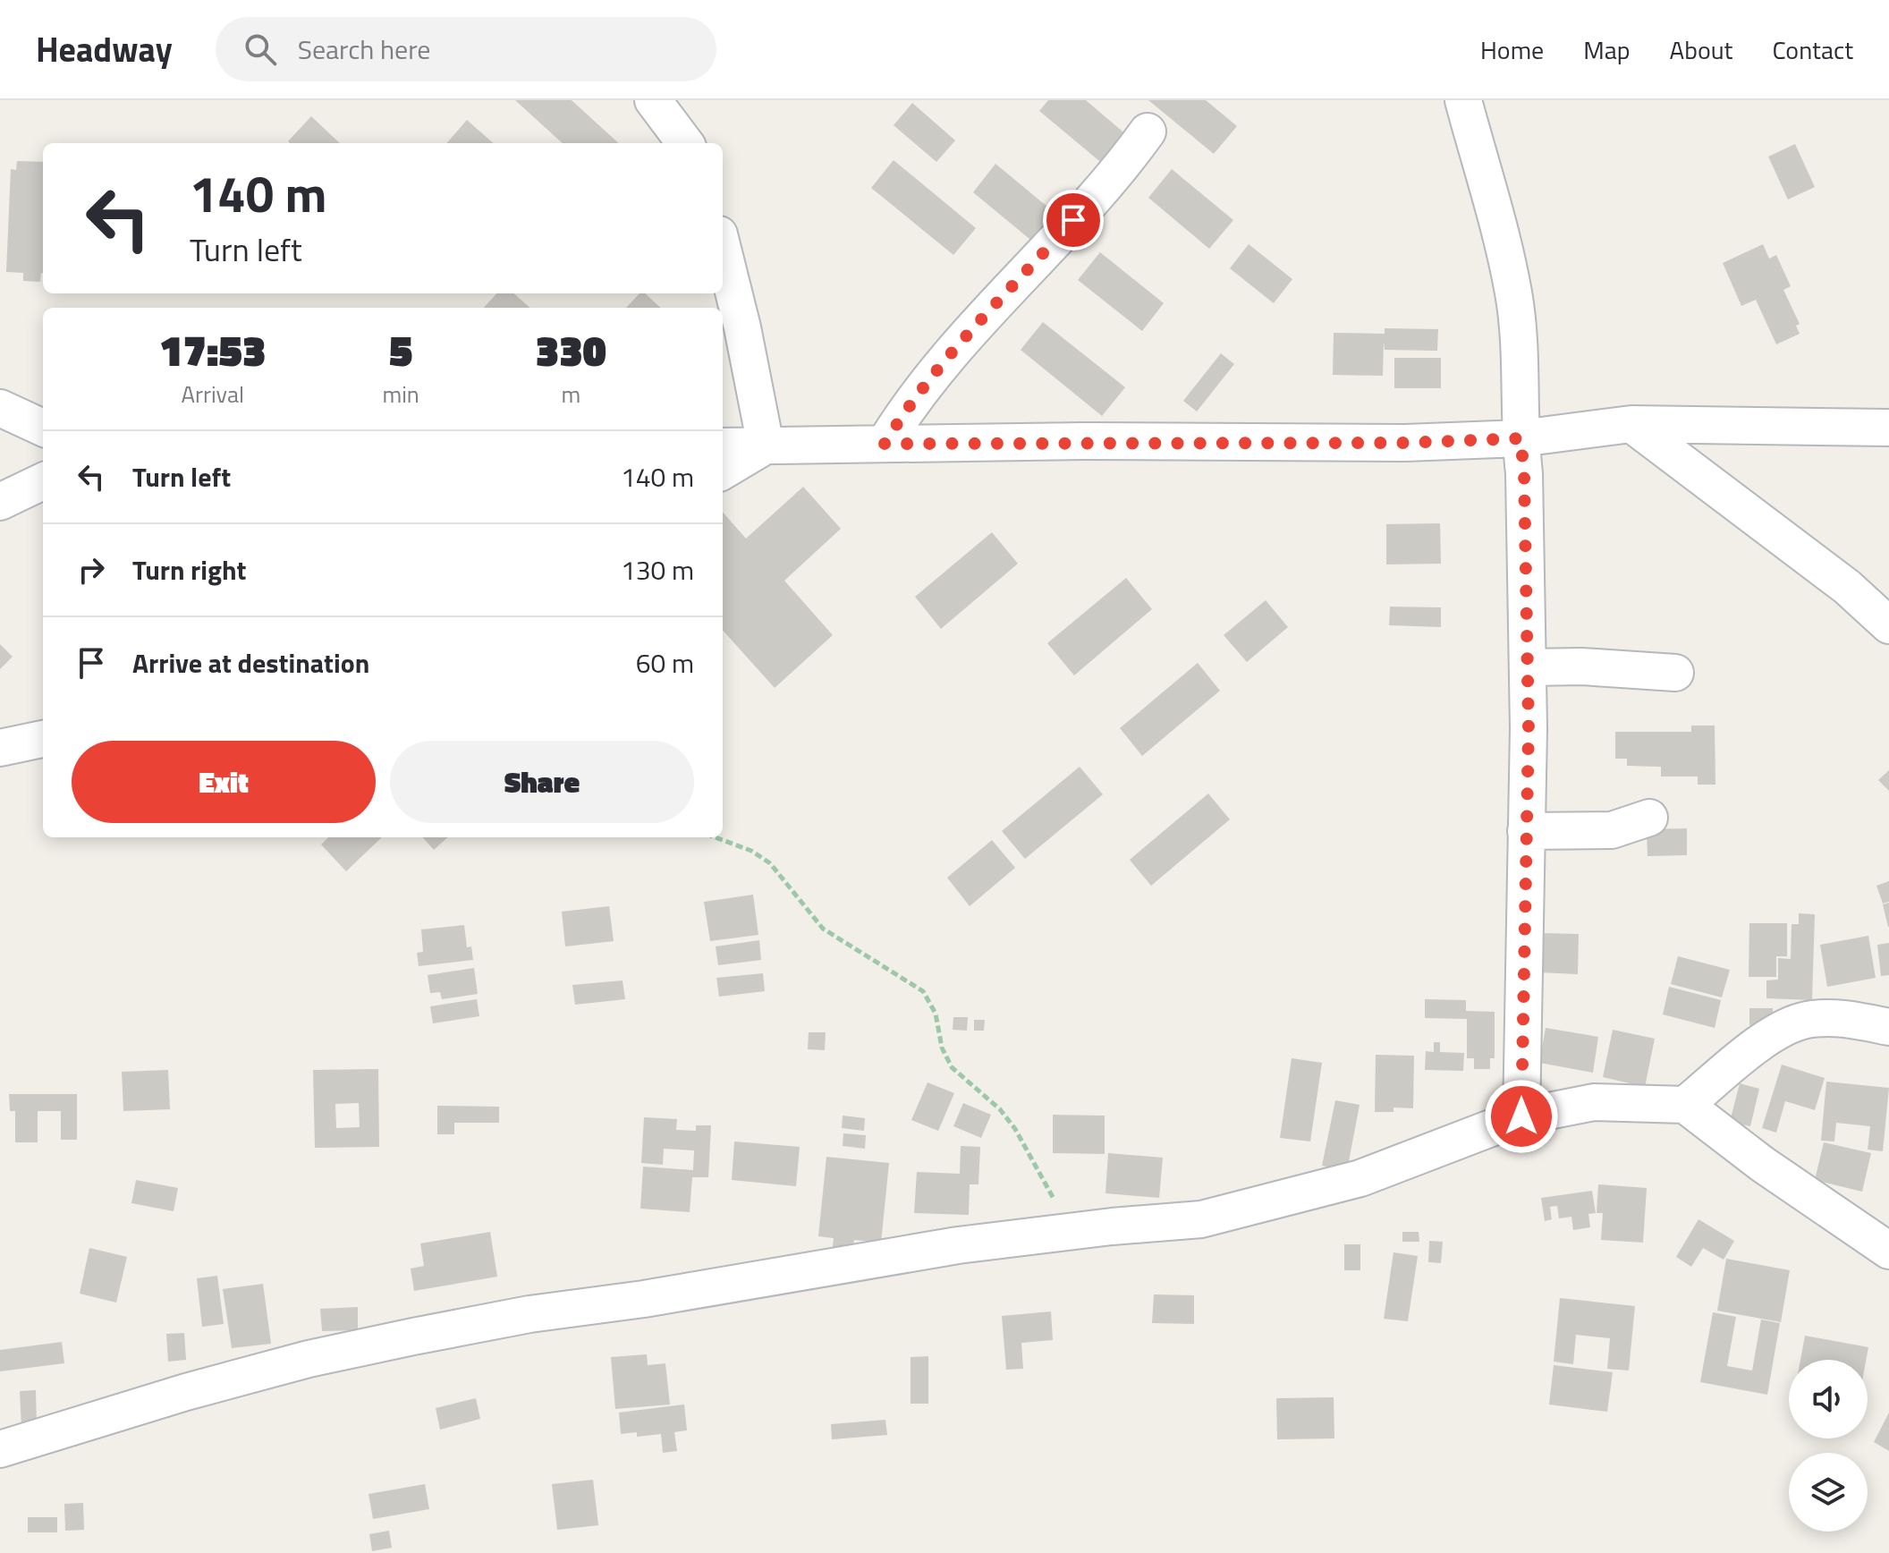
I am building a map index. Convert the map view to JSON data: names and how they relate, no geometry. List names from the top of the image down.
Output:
{
  "page": {
    "header": "Headway",
    "search": "Search here",
    "nav": [
      "Home",
      "Map",
      "About",
      "Contact"
    ],
    "turn": ["140 m", "Turn left"],
    "eta": [
      "17:53",
      "Arrival",
      "5",
      "min",
      "330",
      "m"
    ],
    "list": [
      {
        "name": "Turn left",
        "value": "140 m"
      },
      {
        "name": "Turn right",
        "value": "130 m"
      },
      {
        "name": "Arrive at destination",
        "value": "60 m"
      }
    ],
    "buttons": ["Exit", "Share"]
  }
}
